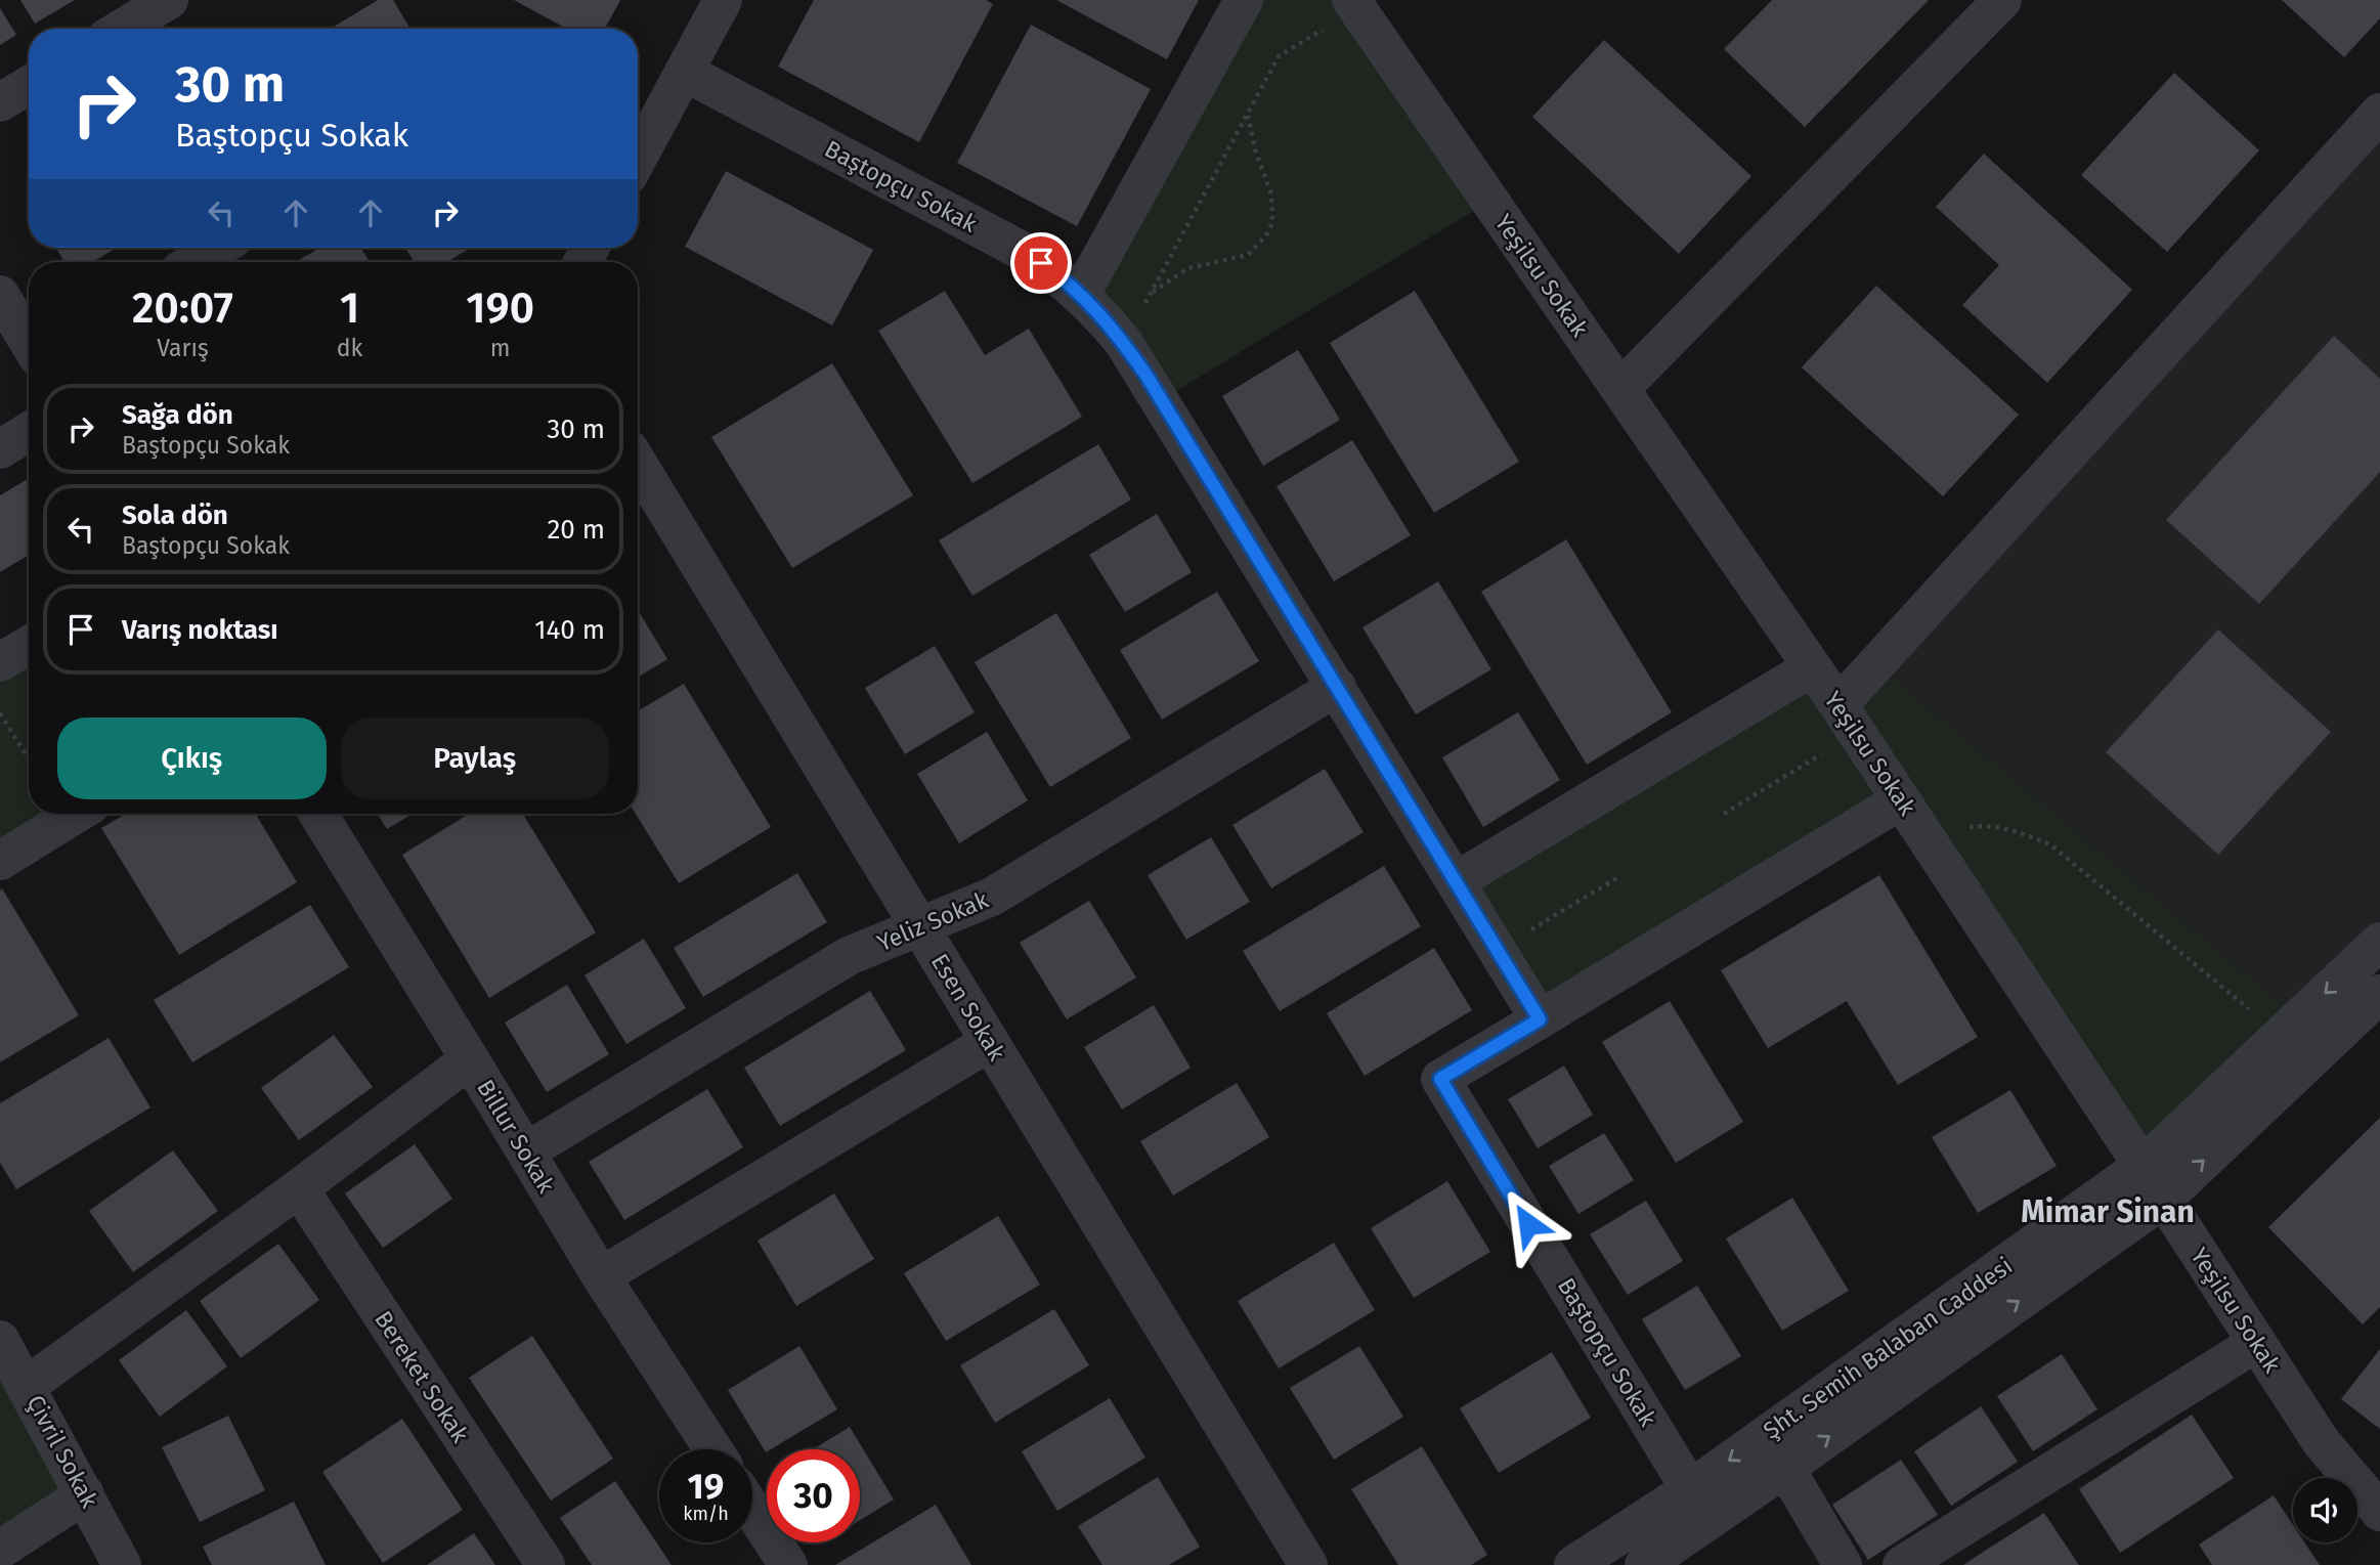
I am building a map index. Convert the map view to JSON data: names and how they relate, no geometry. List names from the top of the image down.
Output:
{
  "streets": {
    "street": [
      "Baştopçu Sokak",
      "Yeşilsu Sokak",
      "Yeliz Sokak",
      "Esen Sokak",
      "Billur Sokak",
      "Şht. Semih Balaban Caddesi",
      "Bereket Sokak",
      "Çivril Sokak"
    ]
  },
  "crossings": [
    ["Baştopçu Sokak", "Yeliz Sokak"],
    ["Baştopçu Sokak", "Şht. Semih Balaban Caddesi"],
    ["Yeşilsu Sokak", "Şht. Semih Balaban Caddesi"],
    ["Yeliz Sokak", "Esen Sokak"],
    ["Yeliz Sokak", "Billur Sokak"]
  ],
  "districts": ["Mimar Sinan"],
  "page": {
    "turn": ["30 m", "Baştopçu Sokak"],
    "eta": [
      "20:07",
      "Varış",
      "1",
      "dk",
      "190",
      "m"
    ],
    "list": [
      {
        "name": "Sağa dön",
        "note": "Baştopçu Sokak",
        "value": "30 m"
      },
      {
        "name": "Sola dön",
        "note": "Baştopçu Sokak",
        "value": "20 m"
      },
      {
        "name": "Varış noktası",
        "value": "140 m"
      }
    ],
    "buttons": ["Çıkış", "Paylaş"],
    "speed": "19 km/h",
    "limit": "30"
  }
}
